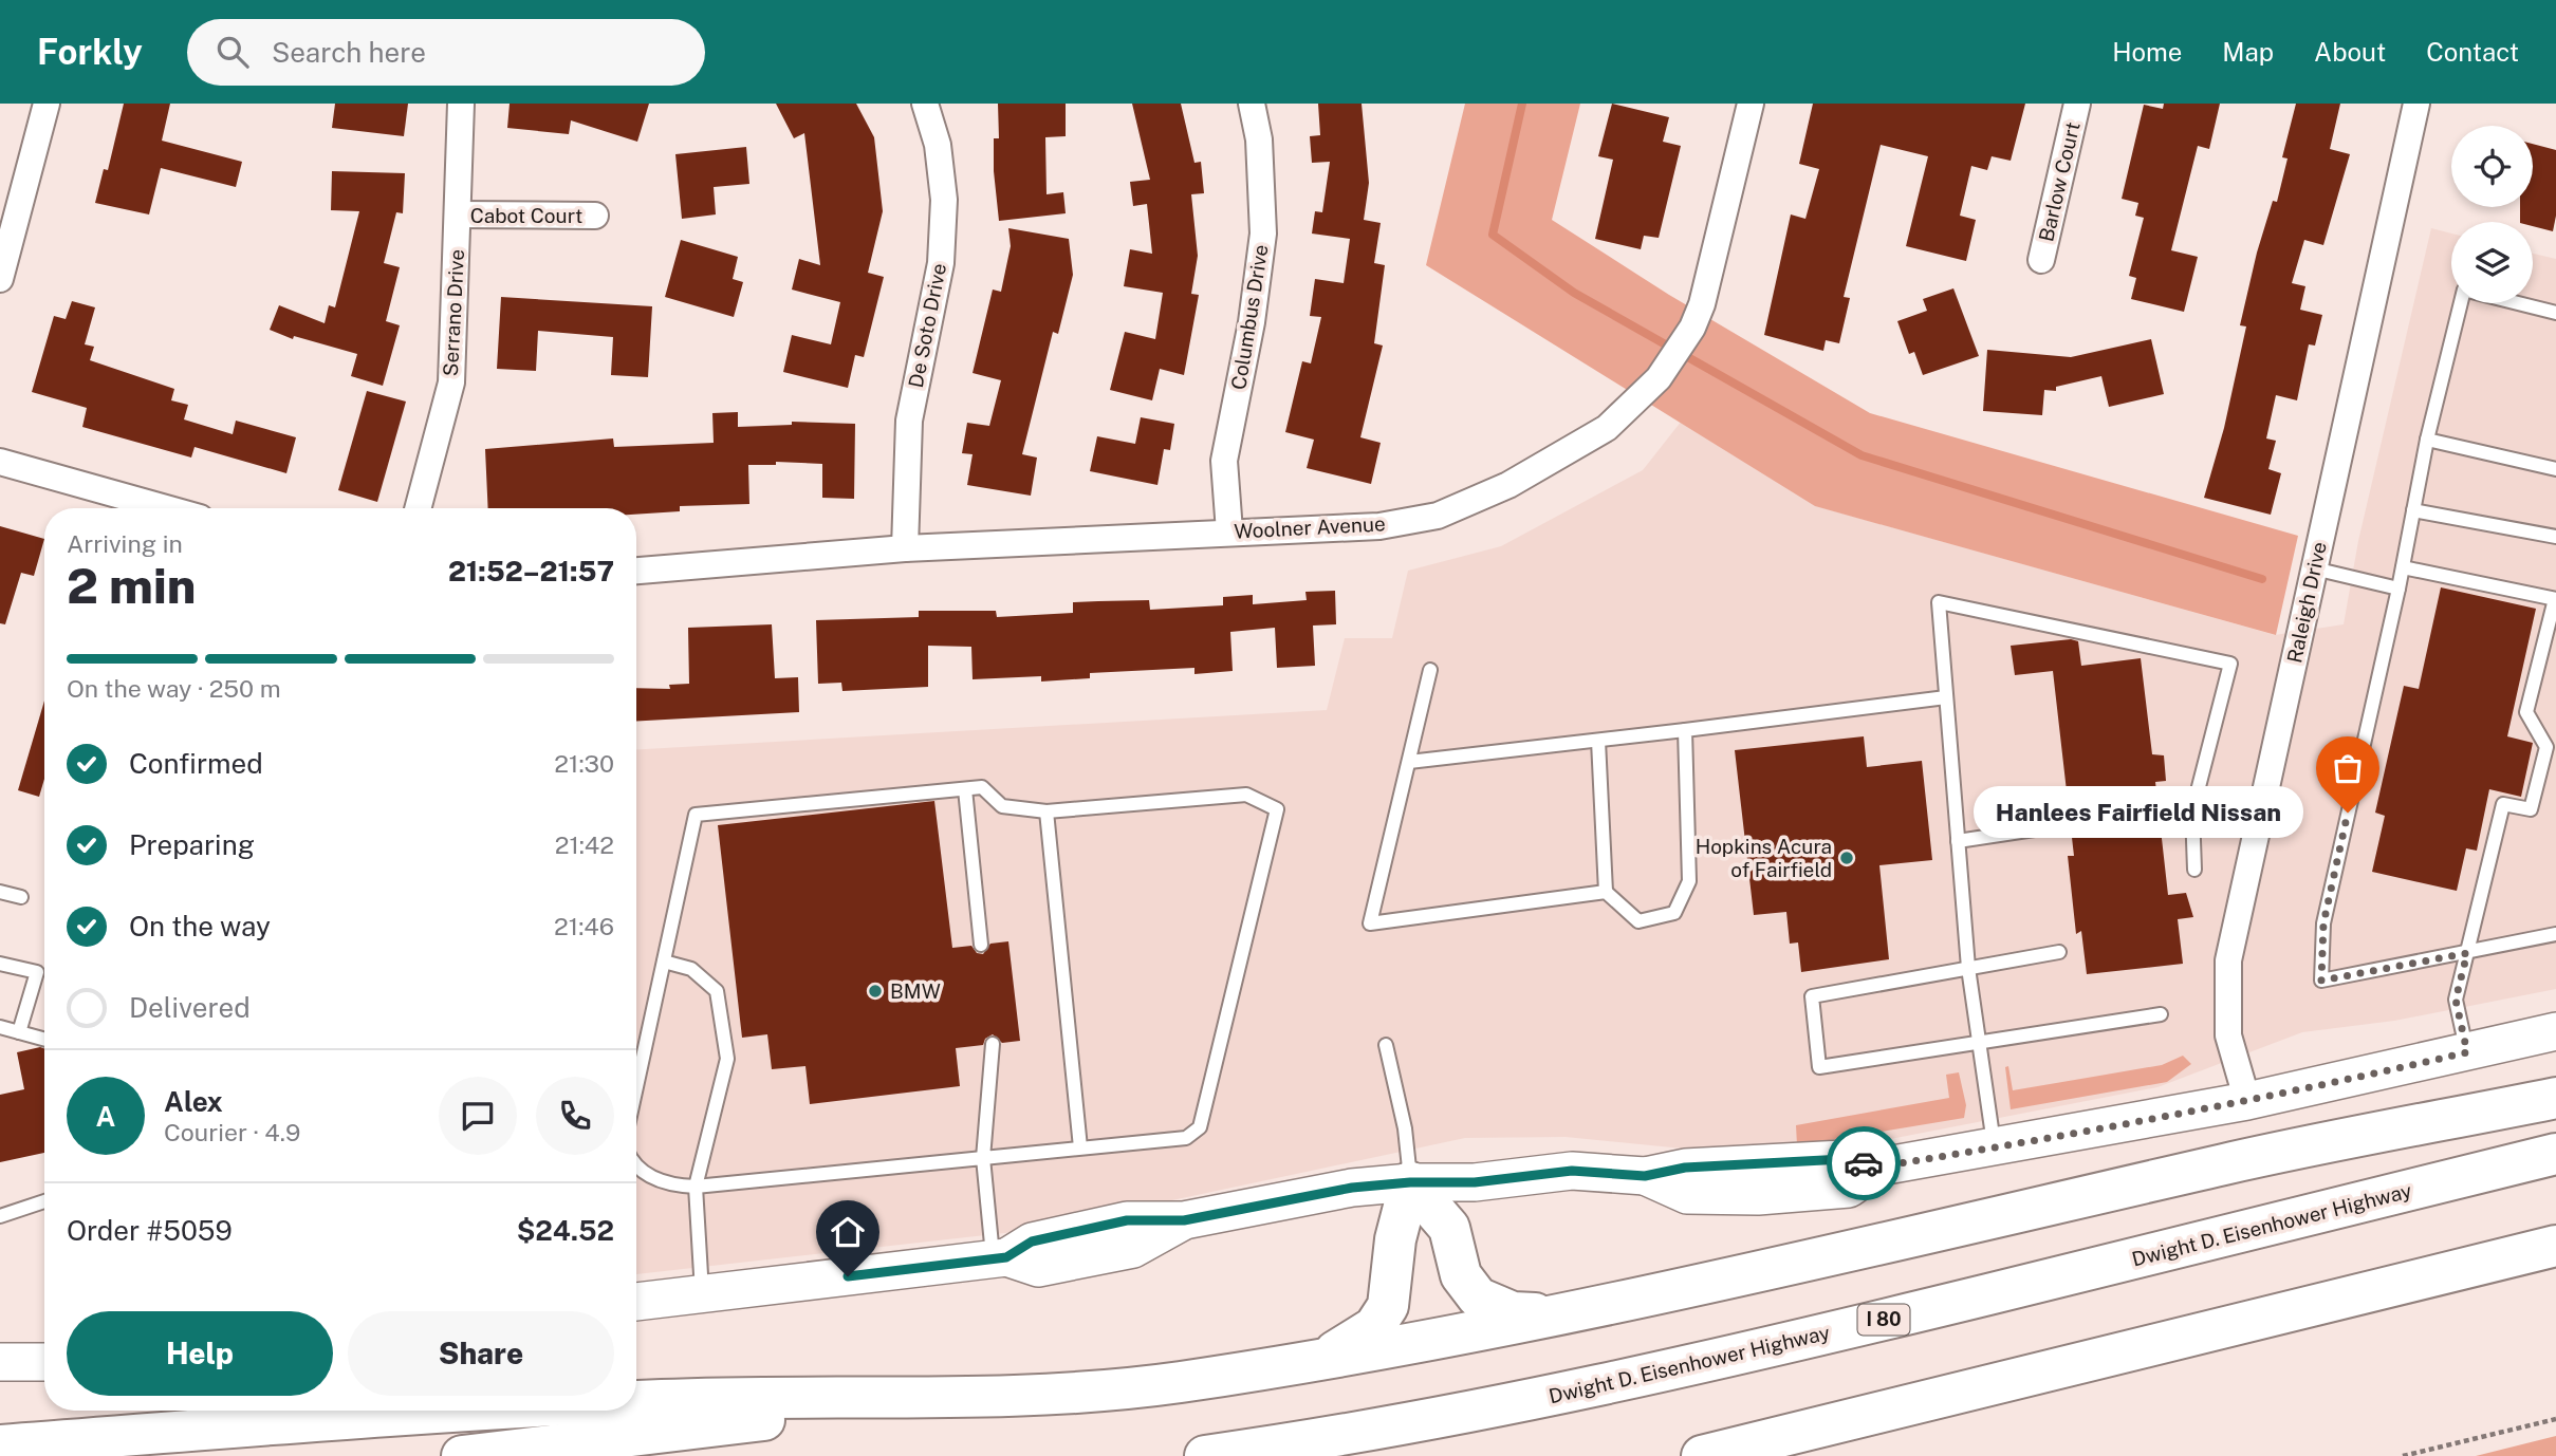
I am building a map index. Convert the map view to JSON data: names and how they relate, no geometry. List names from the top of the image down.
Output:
{
  "streets": {
    "highway": ["Dwight D. Eisenhower Highway", "I 80"],
    "street": [
      "Barlow Court",
      "Cabot Court",
      "Serrano Drive",
      "Columbus Drive",
      "De Soto Drive",
      "Woolner Avenue",
      "Raleigh Drive"
    ]
  },
  "crossings": [
    ["Cabot Court", "Serrano Drive"],
    ["Columbus Drive", "Woolner Avenue"],
    ["De Soto Drive", "Woolner Avenue"]
  ],
  "places": ["Hanlees Fairfield Nissan", "Hopkins Acura of Fairfield", "BMW"],
  "page": {
    "header": "Forkly",
    "search": "Search here",
    "nav": [
      "Home",
      "Map",
      "About",
      "Contact"
    ],
    "heading": ["2 min", "Arriving in", "21:52–21:57"],
    "panel": [
      "Alex",
      "Courier · 4.9",
      "Order #5059",
      "$24.52"
    ],
    "bar": "On the way · 250 m",
    "list": [
      ["Confirmed", "21:30"],
      ["Preparing", "21:42"],
      ["On the way", "21:46"],
      "Delivered"
    ],
    "bubble": "Hanlees Fairfield Nissan",
    "round": "A",
    "buttons": ["Help", "Share"]
  }
}
